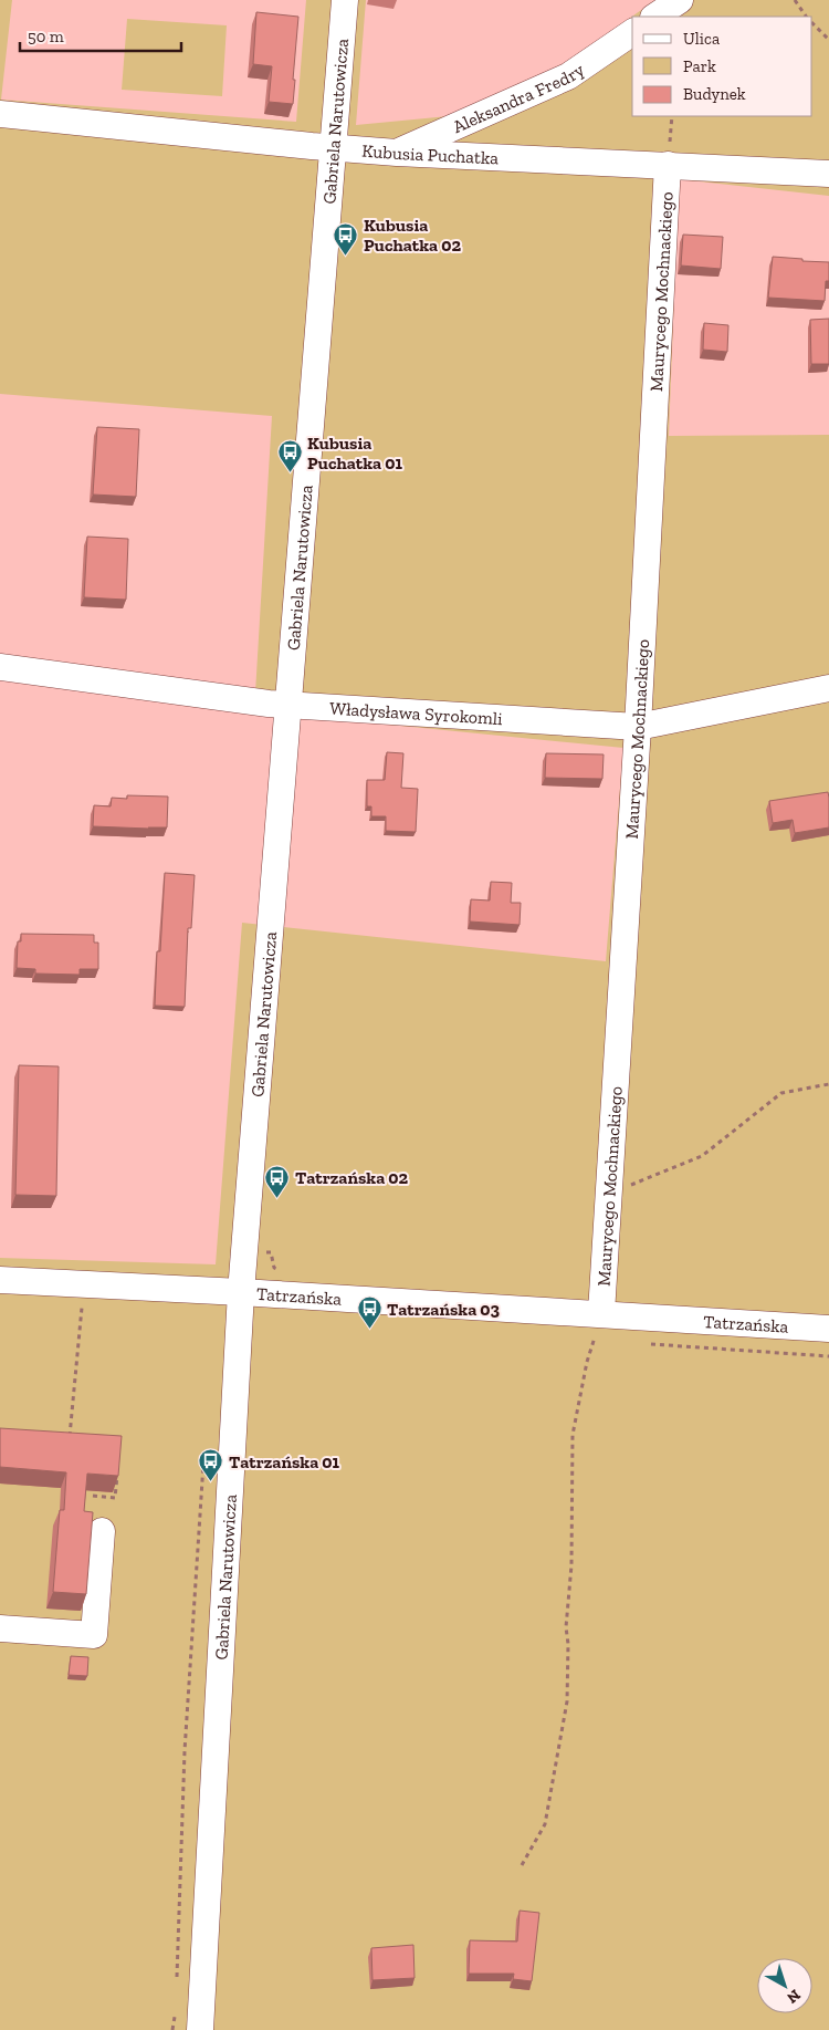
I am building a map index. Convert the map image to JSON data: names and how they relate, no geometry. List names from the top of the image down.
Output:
{
  "streets": {
    "street": [
      "Aleksandra Fredry",
      "Gabriela Narutowicza",
      "Kubusia Puchatka",
      "Maurycego Mochnackiego",
      "Władysława Syrokomli",
      "Tatrzańska"
    ]
  },
  "crossings": [
    ["Aleksandra Fredry", "Kubusia Puchatka"],
    ["Gabriela Narutowicza", "Kubusia Puchatka"],
    ["Gabriela Narutowicza", "Władysława Syrokomli"],
    ["Gabriela Narutowicza", "Tatrzańska"],
    ["Kubusia Puchatka", "Maurycego Mochnackiego"],
    ["Maurycego Mochnackiego", "Władysława Syrokomli"],
    ["Maurycego Mochnackiego", "Tatrzańska"]
  ],
  "places": {
    "bus stop": [
      "Kubusia Puchatka 02",
      "Kubusia Puchatka 01",
      "Tatrzańska 02",
      "Tatrzańska 03",
      "Tatrzańska 01"
    ]
  },
  "legend": ["Ulica", "Park", "Budynek"],
  "scale_bar": "50 m",
  "north": "bottom right"
}
